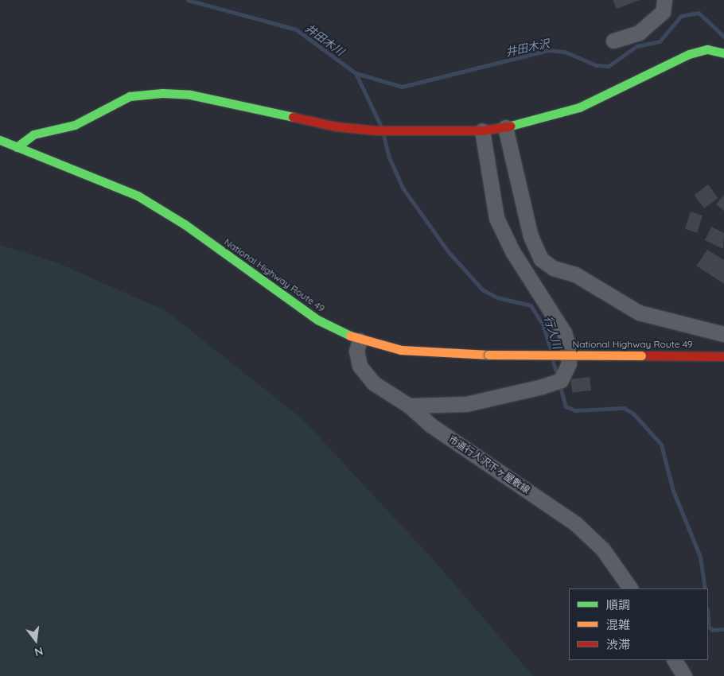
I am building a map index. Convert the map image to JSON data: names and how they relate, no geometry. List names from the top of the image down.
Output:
{
  "streets": {
    "main road": ["National Highway Route 49"],
    "street": ["市道行人沢下ヶ屋敷線"]
  },
  "crossings": [
    ["National Highway Route 49", "市道行人沢下ヶ屋敷線"]
  ],
  "water": ["井田木川", "井田木沢", "行人川"],
  "legend": ["順調", "混雑", "渋滞"],
  "north": "bottom"
}
